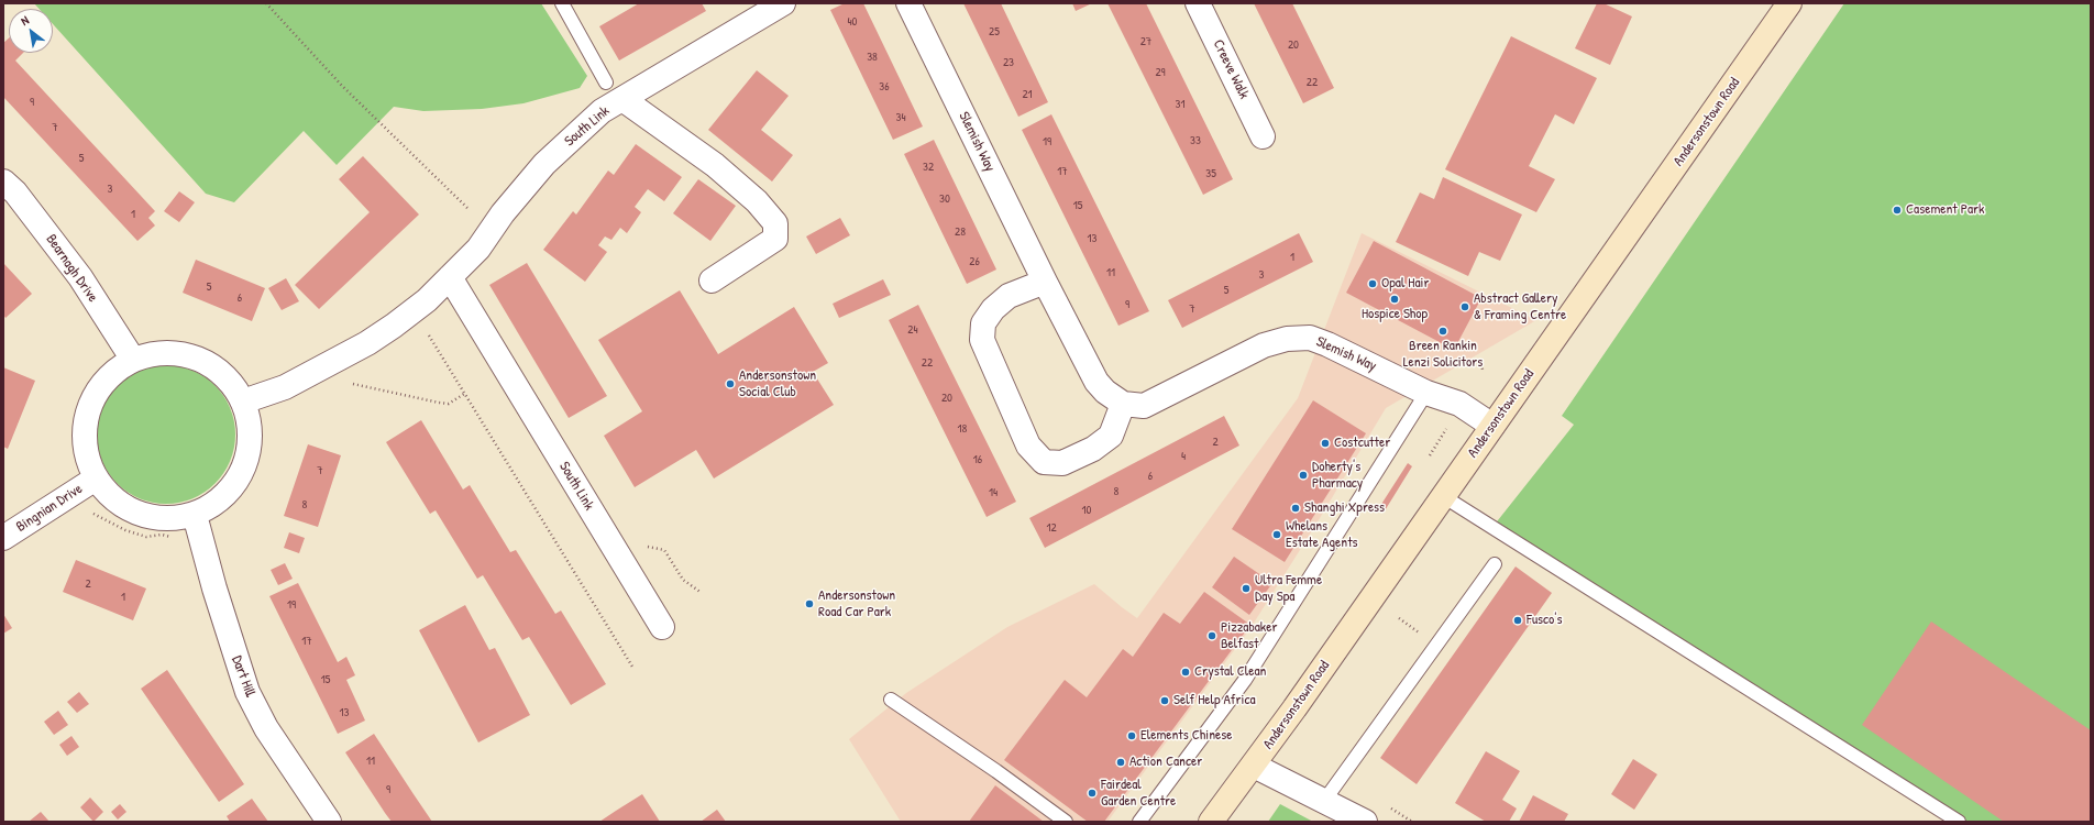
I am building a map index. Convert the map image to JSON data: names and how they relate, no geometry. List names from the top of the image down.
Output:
{
  "streets": {
    "main road": ["Andersonstown Road"],
    "street": [
      "Creeve Walk",
      "South Link",
      "Slemish Way",
      "Bearnagh Drive",
      "Bingnian Drive",
      "Dart Hill"
    ]
  },
  "crossings": [
    ["Andersonstown Road", "Slemish Way"]
  ],
  "places": [
    "Casement Park",
    "Opal Hair",
    "Hospice Shop",
    "Abstract Gallery & Framing Centre",
    "Breen Rankin Lenzi Solicitors",
    "Andersonstown Social Club",
    "Costcutter",
    "Doherty's Pharmacy",
    "Shanghi Xpress",
    "Whelans Estate Agents",
    "Ultra Femme Day Spa",
    "Andersonstown Road Car Park",
    "Fusco's",
    "Pizzabaker Belfast",
    "Crystal Clean",
    "Self Help Africa",
    "Elements Chinese",
    "Action Cancer",
    "Fairdeal Garden Centre"
  ],
  "house_numbers": [
    "40",
    "25",
    "27",
    "20",
    "38",
    "23",
    "29",
    "22",
    "36",
    "21",
    "9",
    "31",
    "34",
    "7",
    "33",
    "19",
    "5",
    "32",
    "17",
    "35",
    "3",
    "30",
    "15",
    "1",
    "28",
    "13",
    "1",
    "26",
    "11",
    "3",
    "5",
    "5",
    "6",
    "9",
    "7",
    "24",
    "22",
    "20",
    "18",
    "2",
    "4",
    "16",
    "7",
    "6",
    "8",
    "14",
    "8",
    "10",
    "12",
    "2",
    "1",
    "19",
    "17",
    "15",
    "13",
    "11",
    "9"
  ],
  "north": "top left"
}
